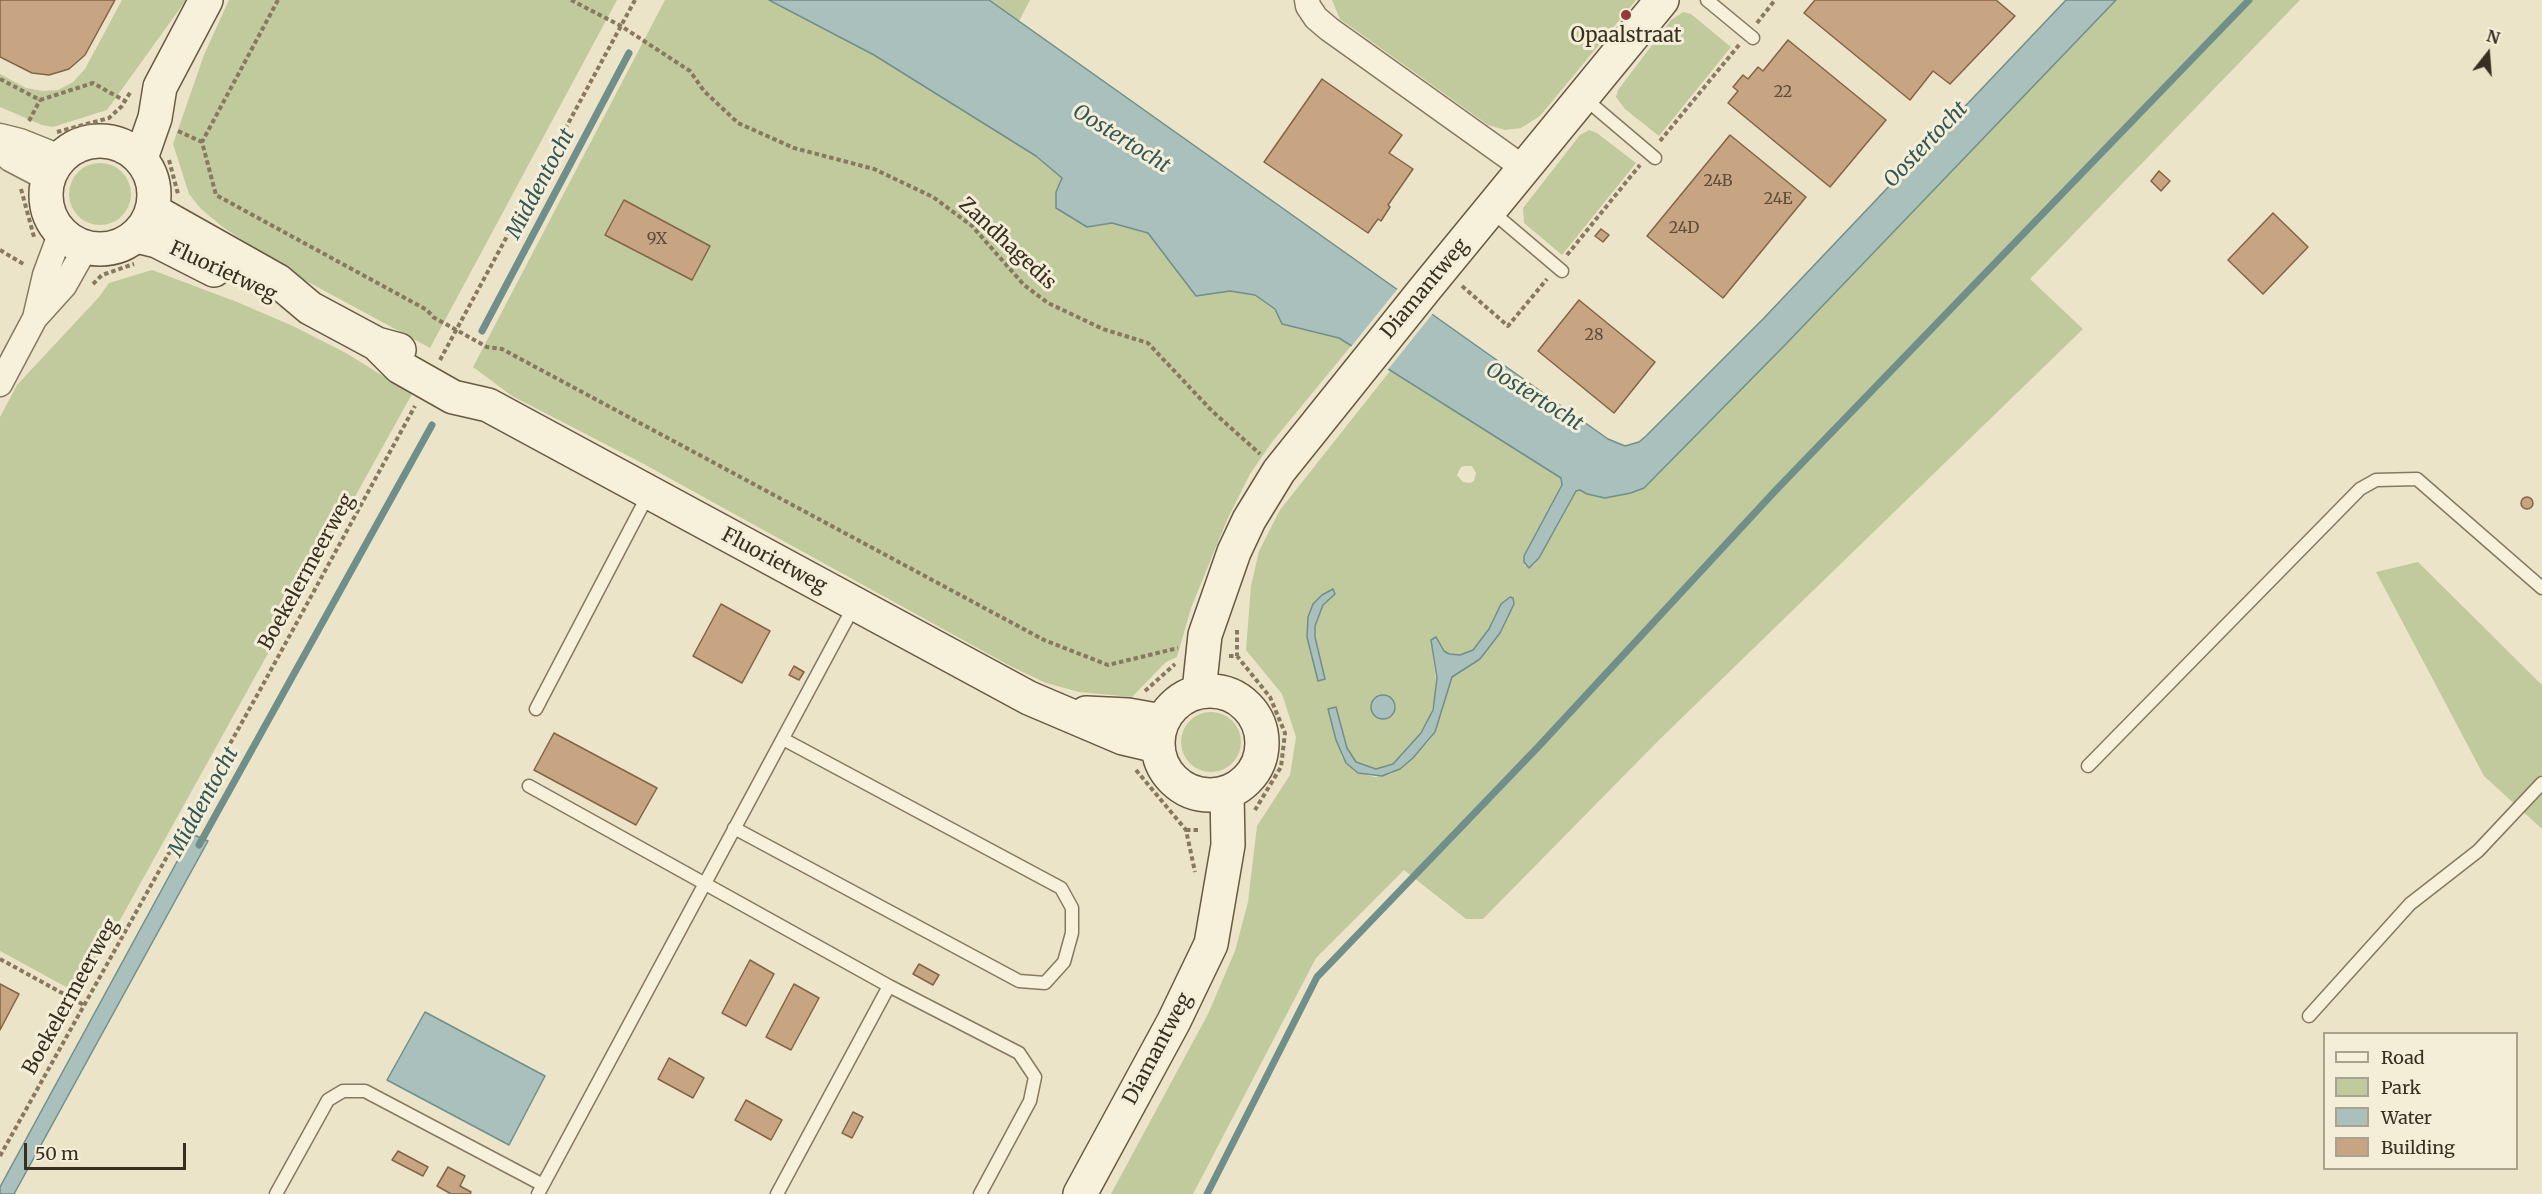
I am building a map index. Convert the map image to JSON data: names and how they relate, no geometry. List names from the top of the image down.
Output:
{
  "streets": {
    "street": ["Fluorietweg", "Diamantweg"],
    "path": ["Zandhagedis", "Boekelermeerweg"]
  },
  "crossings": [
    ["Zandhagedis", "Diamantweg"],
    ["Zandhagedis", "Boekelermeerweg"],
    ["Fluorietweg", "Diamantweg"],
    ["Fluorietweg", "Boekelermeerweg"]
  ],
  "water": ["Oostertocht", "Middentocht"],
  "places": ["Opaalstraat"],
  "house_numbers": [
    "22",
    "24B",
    "24E",
    "24D",
    "9X",
    "28"
  ],
  "legend": [
    "Road",
    "Park",
    "Water",
    "Building"
  ],
  "scale_bar": "50 m",
  "north": "top"
}
